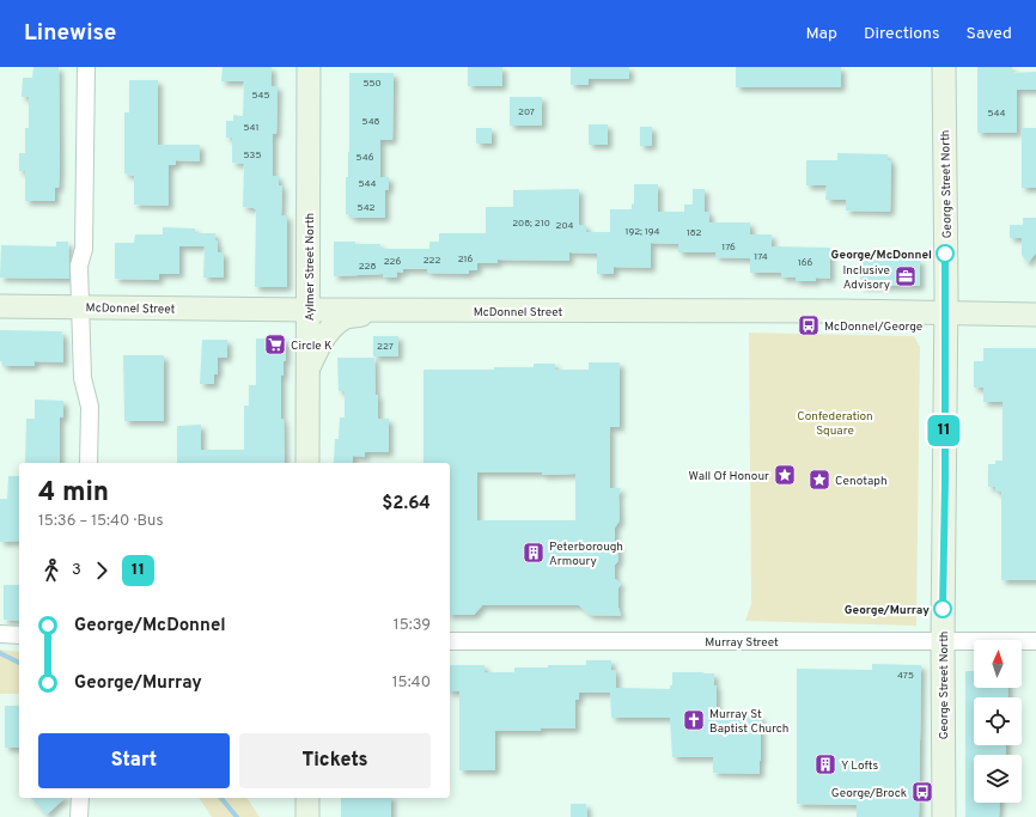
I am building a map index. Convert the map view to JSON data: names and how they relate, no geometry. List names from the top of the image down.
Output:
{
  "streets": {
    "street": [
      "George Street North",
      "Aylmer Street North",
      "McDonnel Street",
      "Murray Street"
    ]
  },
  "crossings": [
    ["George Street North", "McDonnel Street"],
    ["George Street North", "Murray Street"],
    ["Aylmer Street North", "McDonnel Street"]
  ],
  "parks": ["Confederation Square"],
  "places": {
    "other": ["George/McDonnel", "George/Murray"],
    "office": ["Inclusive Advisory"],
    "bus stop": ["McDonnel/George", "George/Brock"],
    "supermarket": ["Circle K"],
    "place": ["Wall Of Honour", "Cenotaph"],
    "building": ["Peterborough Armoury", "Y Lofts"],
    "church": ["Murray St Baptist Church"]
  },
  "lines": ["bus line 11"],
  "house_numbers": [
    "550",
    "545",
    "207",
    "544",
    "548",
    "541",
    "535",
    "546",
    "544",
    "542",
    "208; 210",
    "204",
    "192; 194",
    "182",
    "176",
    "174",
    "216",
    "222",
    "226",
    "166",
    "228",
    "227",
    "475"
  ],
  "north": "top",
  "page": {
    "header": "Linewise",
    "nav": ["Map", "Directions", "Saved"],
    "on_map": "11",
    "heading": ["4 min", "15:36 – 15:40 · Bus", "$2.64"],
    "legs": ["3", "11"],
    "list": [
      {
        "name": "George/McDonnel",
        "value": "15:39"
      },
      {
        "name": "George/Murray",
        "value": "15:40"
      }
    ],
    "buttons": ["Start", "Tickets"]
  }
}
